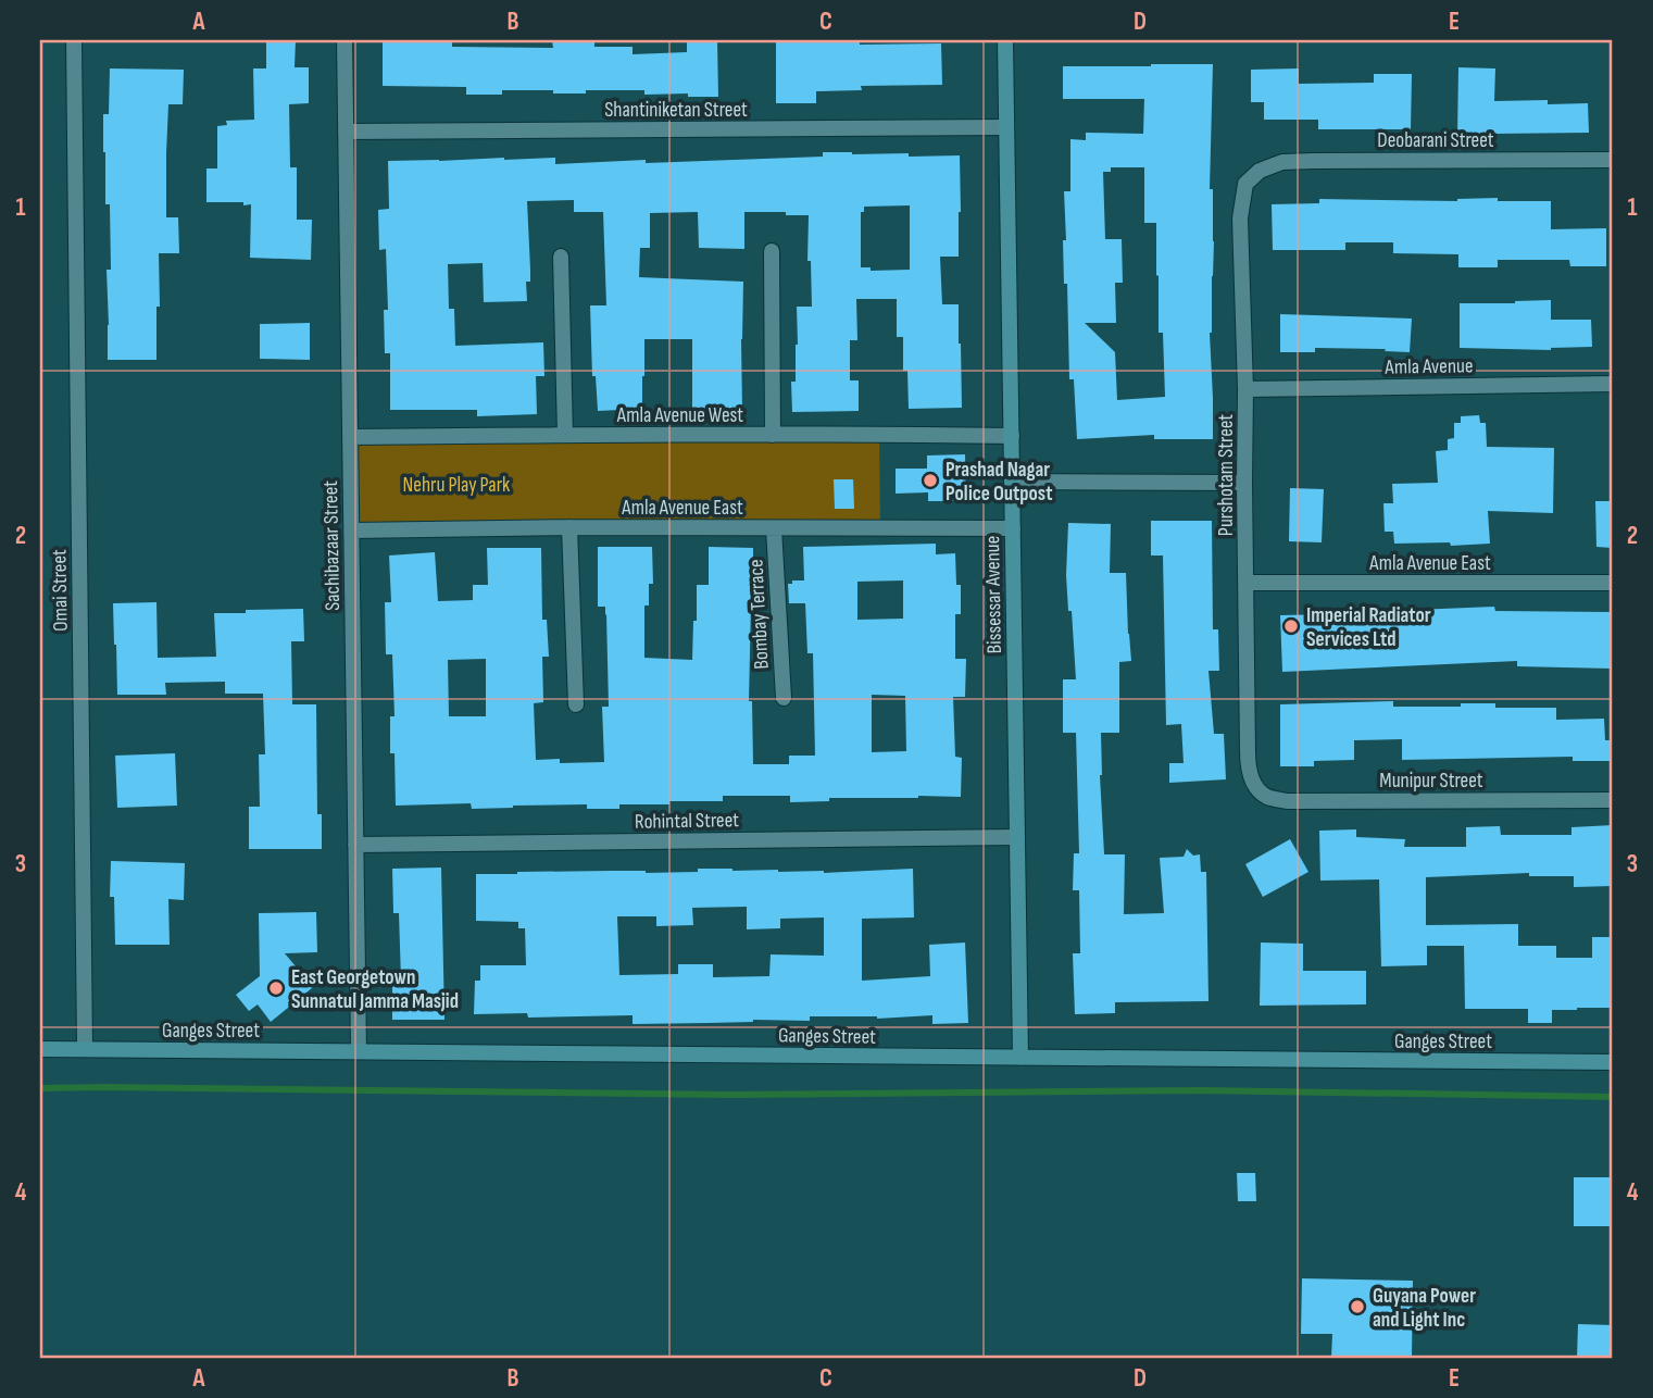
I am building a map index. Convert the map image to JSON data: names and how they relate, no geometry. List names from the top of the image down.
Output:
{
  "streets": {
    "street": [
      "Shantiniketan Street",
      "Deobarani Street",
      "Amla Avenue",
      "Amla Avenue West",
      "Purshotam Street",
      "Amla Avenue East",
      "Sachibazaar Street",
      "Omai Street",
      "Bissessar Avenue",
      "Bombay Terrace",
      "Munipur Street",
      "Rohintal Street",
      "Ganges Street"
    ]
  },
  "crossings": [
    ["Shantiniketan Street", "Sachibazaar Street"],
    ["Shantiniketan Street", "Bissessar Avenue"],
    ["Deobarani Street", "Purshotam Street"],
    ["Amla Avenue", "Purshotam Street"],
    ["Amla Avenue West", "Sachibazaar Street"],
    ["Amla Avenue West", "Bissessar Avenue"],
    ["Purshotam Street", "Amla Avenue East"],
    ["Purshotam Street", "Munipur Street"],
    ["Amla Avenue East", "Sachibazaar Street"],
    ["Amla Avenue East", "Bissessar Avenue"],
    ["Amla Avenue East", "Bombay Terrace"],
    ["Sachibazaar Street", "Rohintal Street"],
    ["Sachibazaar Street", "Ganges Street"],
    ["Omai Street", "Ganges Street"],
    ["Bissessar Avenue", "Rohintal Street"],
    ["Bissessar Avenue", "Ganges Street"]
  ],
  "parks": ["Nehru Play Park"],
  "places": [
    "Prashad Nagar Police Outpost",
    "Imperial Radiator Services Ltd",
    "East Georgetown Sunnatul Jamma Masjid",
    "Guyana Power and Light Inc"
  ],
  "grid": {
    "columns": [
      "A",
      "B",
      "C",
      "D",
      "E"
    ],
    "rows": [
      "1",
      "2",
      "3",
      "4"
    ]
  }
}
